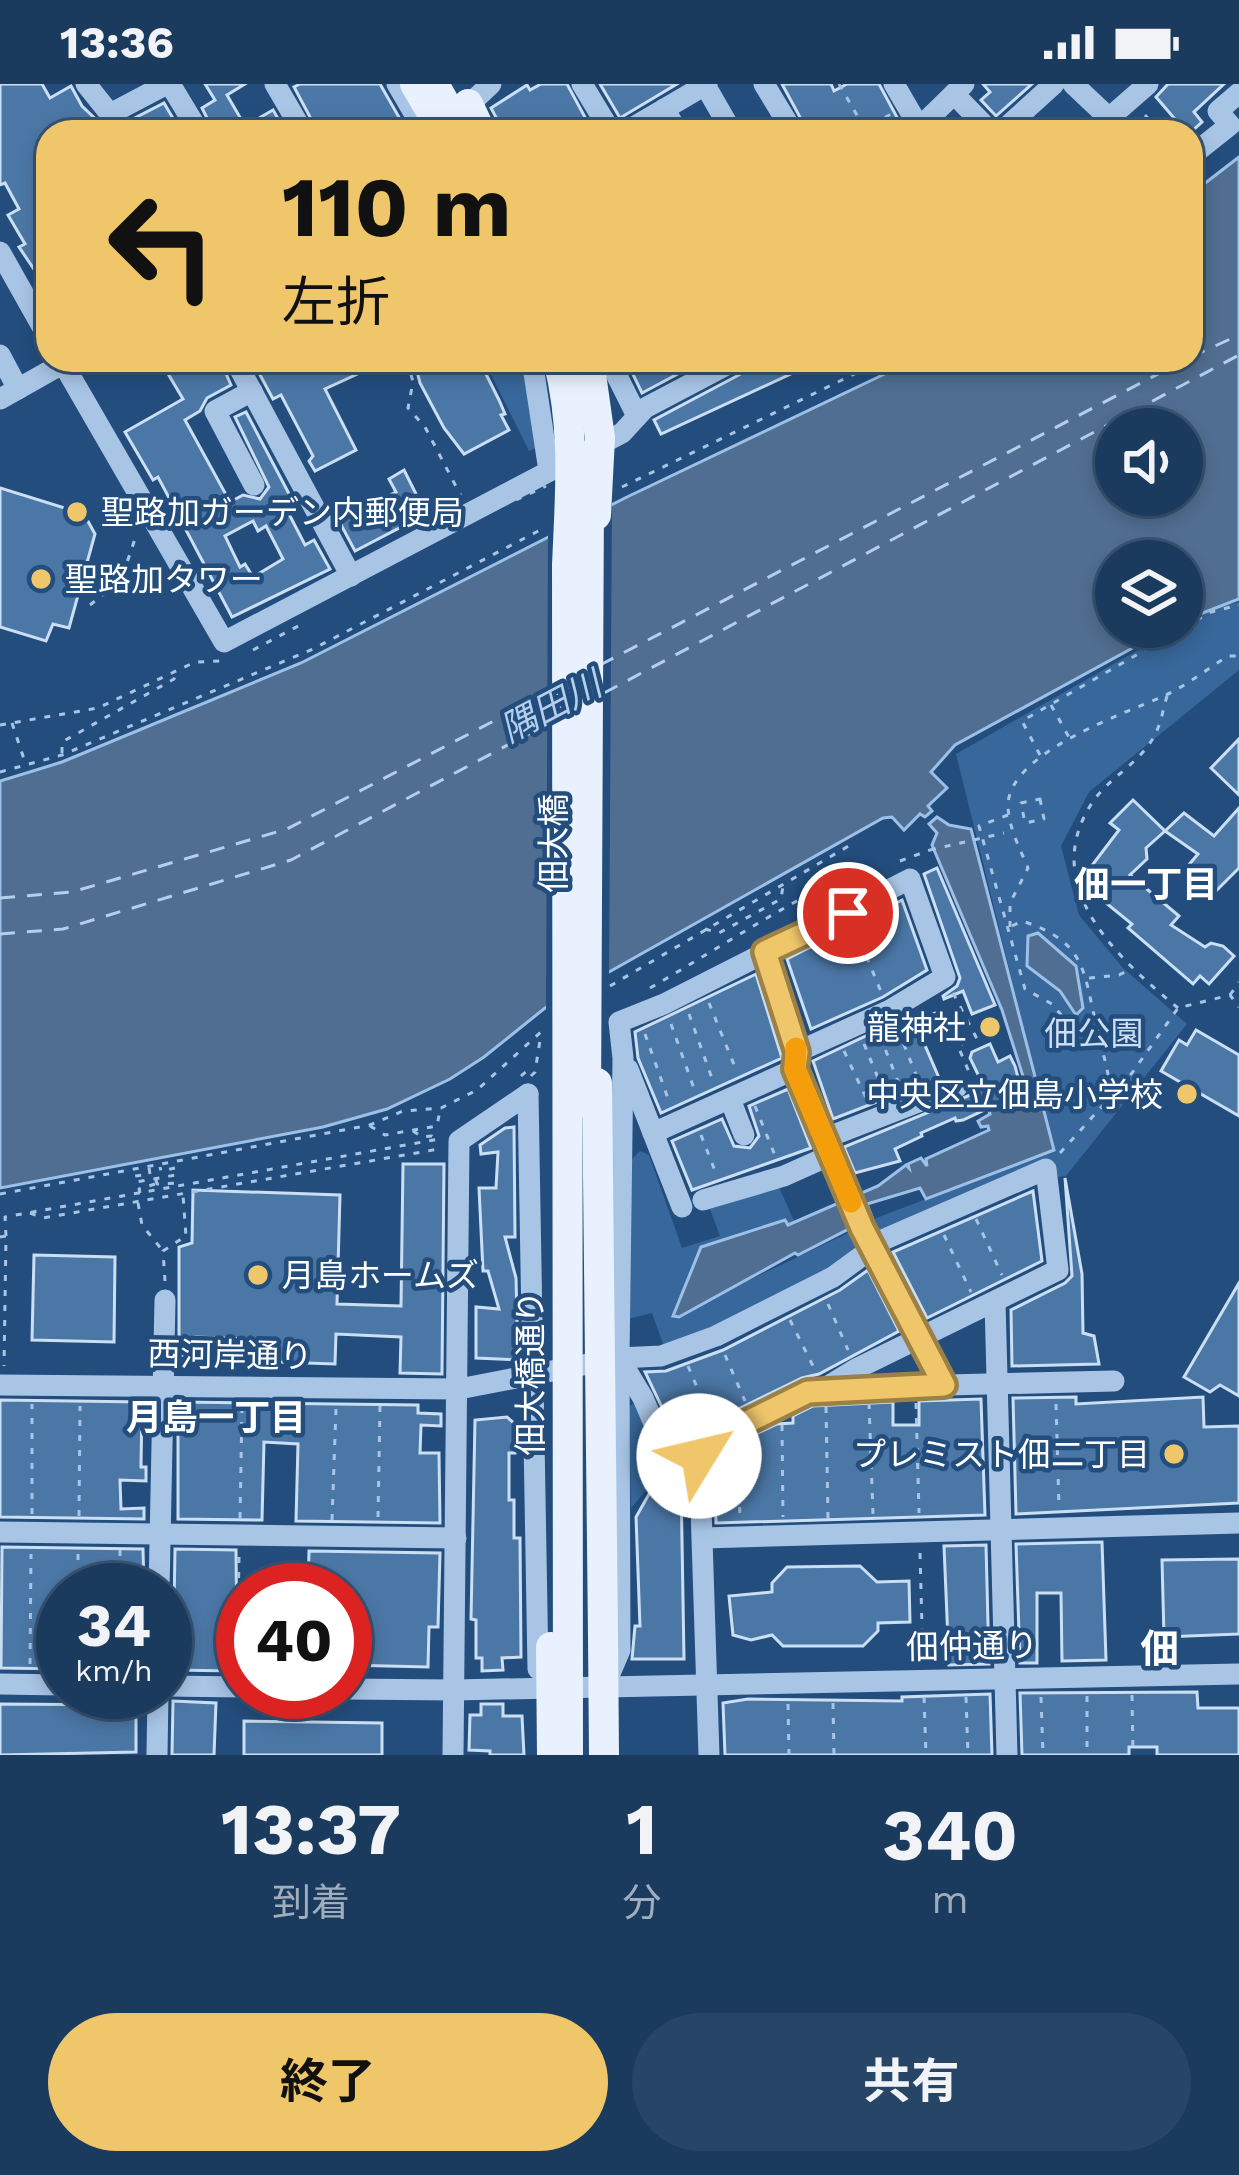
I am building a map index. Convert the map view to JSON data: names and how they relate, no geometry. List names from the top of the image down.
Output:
{
  "streets": {
    "main road": ["佃大橋", "佃大橋通り"],
    "street": ["西河岸通り", "佃仲通り"]
  },
  "crossings": [
    ["佃大橋", "佃大橋通り"]
  ],
  "districts": ["佃一丁目", "月島一丁目", "佃"],
  "water": ["隅田川"],
  "parks": ["佃公園"],
  "places": [
    "聖路加ガーデン内郵便局",
    "聖路加タワー",
    "龍神社",
    "中央区立佃島小学校",
    "月島ホームズ",
    "プレミスト佃二丁目"
  ],
  "page": {
    "status": "13:36",
    "turn": ["110 m", "左折"],
    "speed": "34 km/h",
    "limit": "40",
    "eta": [
      "13:37",
      "到着",
      "1",
      "分",
      "340",
      "m"
    ],
    "buttons": ["終了", "共有"]
  }
}
